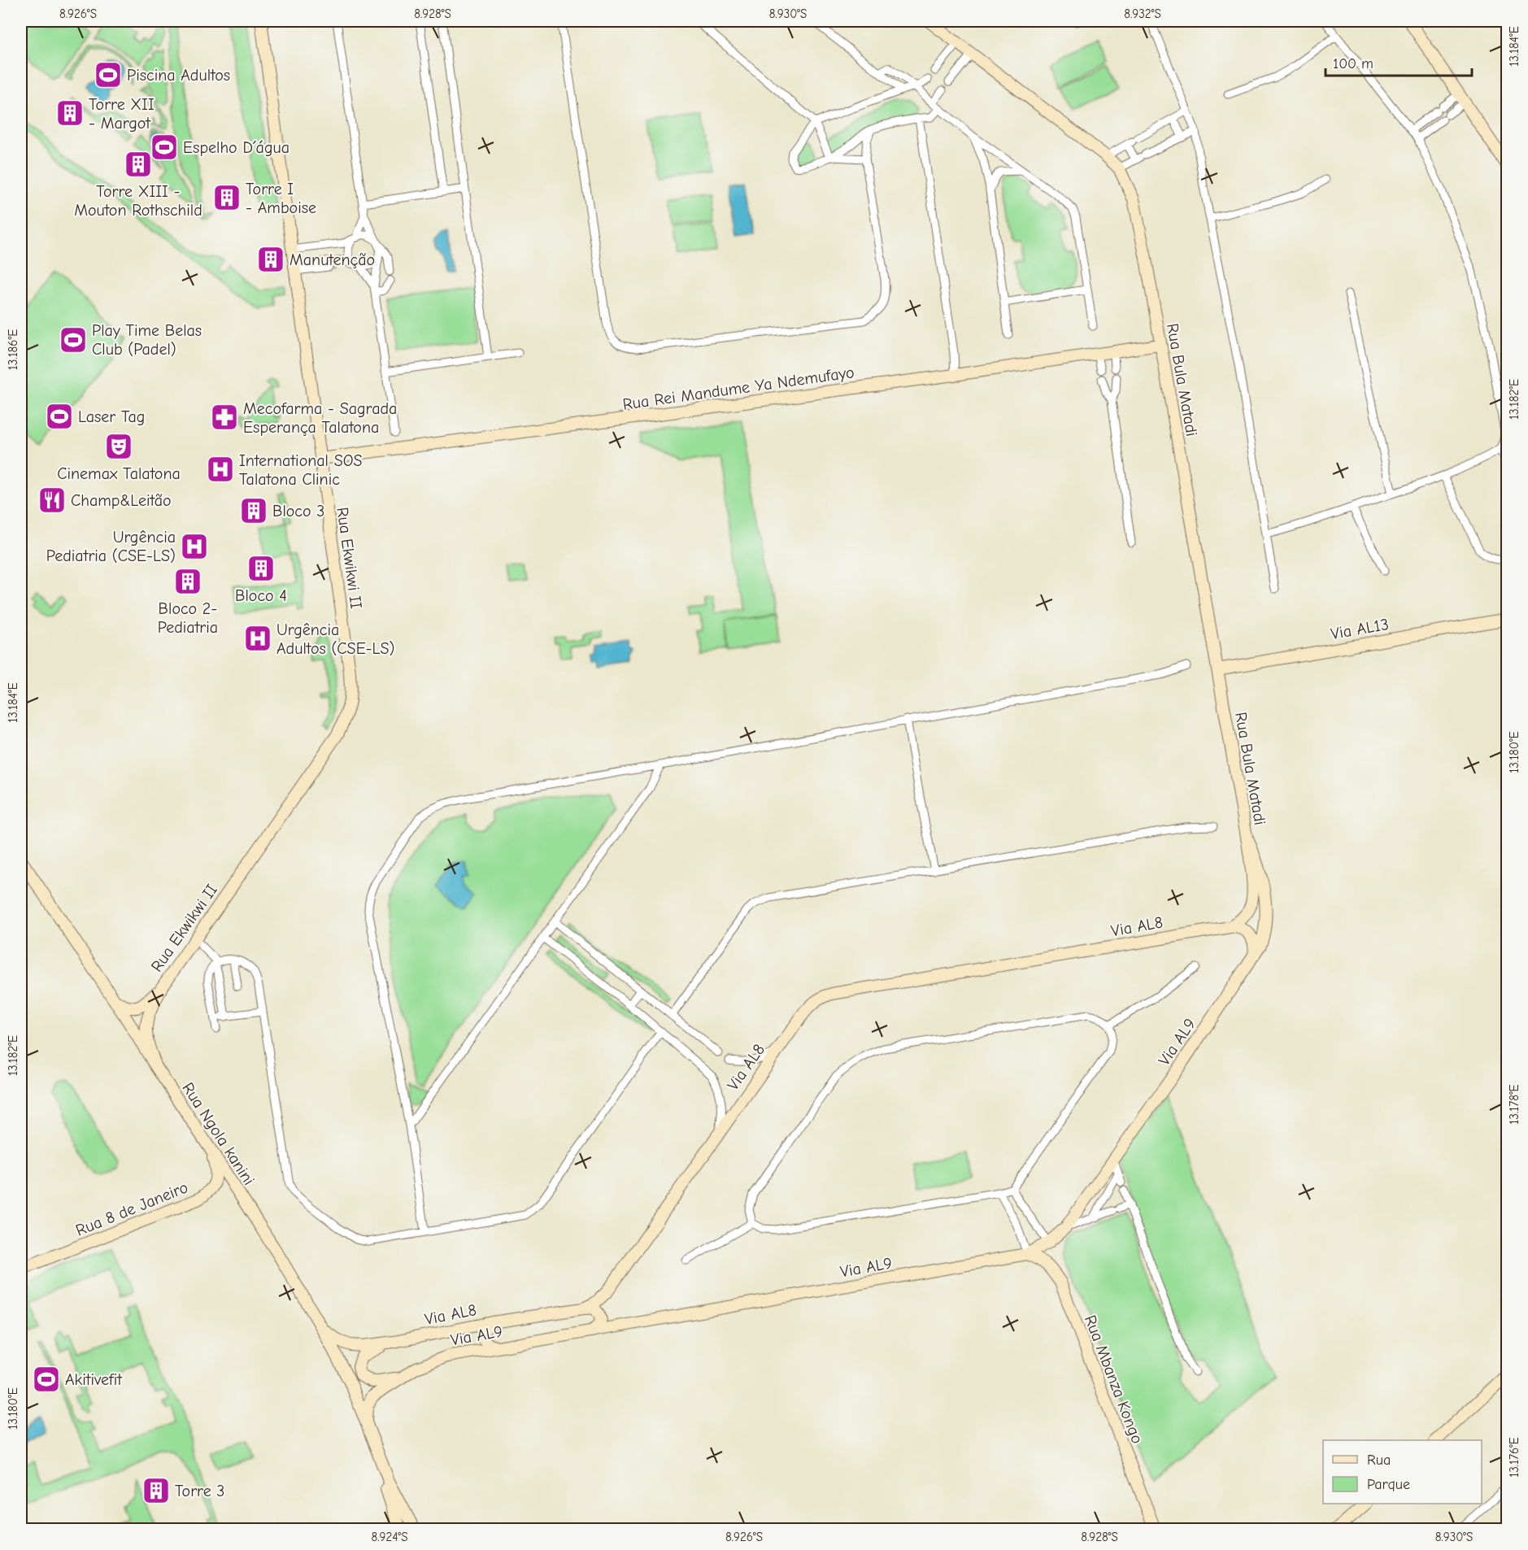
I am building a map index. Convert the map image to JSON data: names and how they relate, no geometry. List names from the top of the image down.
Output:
{
  "streets": {
    "street": [
      "Rua Bula Matadi",
      "Rua Rei Mandume Ya Ndemufayo",
      "Rua Ekwikwi II",
      "Via AL13",
      "Via AL8",
      "Via AL9",
      "Rua Ngola kanini",
      "Rua 8 de Janeiro",
      "Rua Mbanza Kongo"
    ]
  },
  "crossings": [
    ["Rua Bula Matadi", "Rua Rei Mandume Ya Ndemufayo"],
    ["Rua Bula Matadi", "Via AL13"],
    ["Rua Bula Matadi", "Via AL8"],
    ["Rua Bula Matadi", "Via AL9"],
    ["Rua Rei Mandume Ya Ndemufayo", "Rua Ekwikwi II"],
    ["Rua Ekwikwi II", "Rua Ngola kanini"],
    ["Via AL8", "Rua Ngola kanini"],
    ["Via AL9", "Rua Ngola kanini"],
    ["Via AL9", "Rua Mbanza Kongo"],
    ["Rua Ngola kanini", "Rua 8 de Janeiro"]
  ],
  "places": {
    "sports": [
      "Piscina Adultos",
      "Espelho D´água",
      "Play Time Belas Club (Padel)",
      "Laser Tag",
      "Akitivefit"
    ],
    "building": [
      "Torre XII - Margot",
      "Torre XIII - Mouton Rothschild",
      "Torre I - Amboise",
      "Manutenção",
      "Bloco 3",
      "Bloco 4",
      "Bloco 2- Pediatria",
      "Torre 3"
    ],
    "pharmacy": ["Mecofarma - Sagrada Esperança Talatona"],
    "theatre": ["Cinemax Talatona"],
    "hospital": ["International SOS Talatona Clinic", "Urgência Pediatria (CSE-LS)", "Urgência Adultos (CSE-LS)"],
    "restaurant": ["Champ&Leitão"]
  },
  "legend": ["Rua", "Parque"],
  "scale_bar": "100 m",
  "coordinates": [
    "8.926°S",
    "8.928°S",
    "8.930°S",
    "8.932°S",
    "13.184°E",
    "13.186°E",
    "13.182°E",
    "13.180°E",
    "13.178°E",
    "13.176°E",
    "8.924°S"
  ]
}
